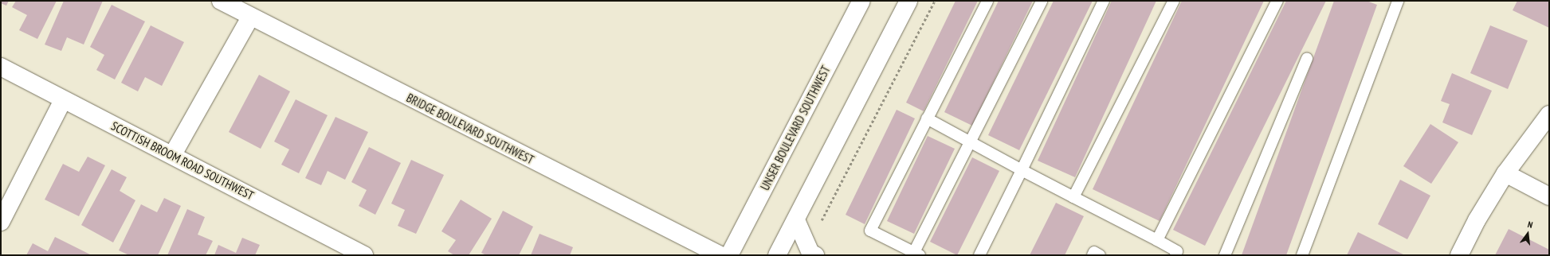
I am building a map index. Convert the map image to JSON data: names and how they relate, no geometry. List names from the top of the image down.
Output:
{
  "streets": {
    "street": ["UNSER BOULEVARD SOUTHWEST", "BRIDGE BOULEVARD SOUTHWEST", "SCOTTISH BROOM ROAD SOUTHWEST"]
  },
  "north": "top"
}
